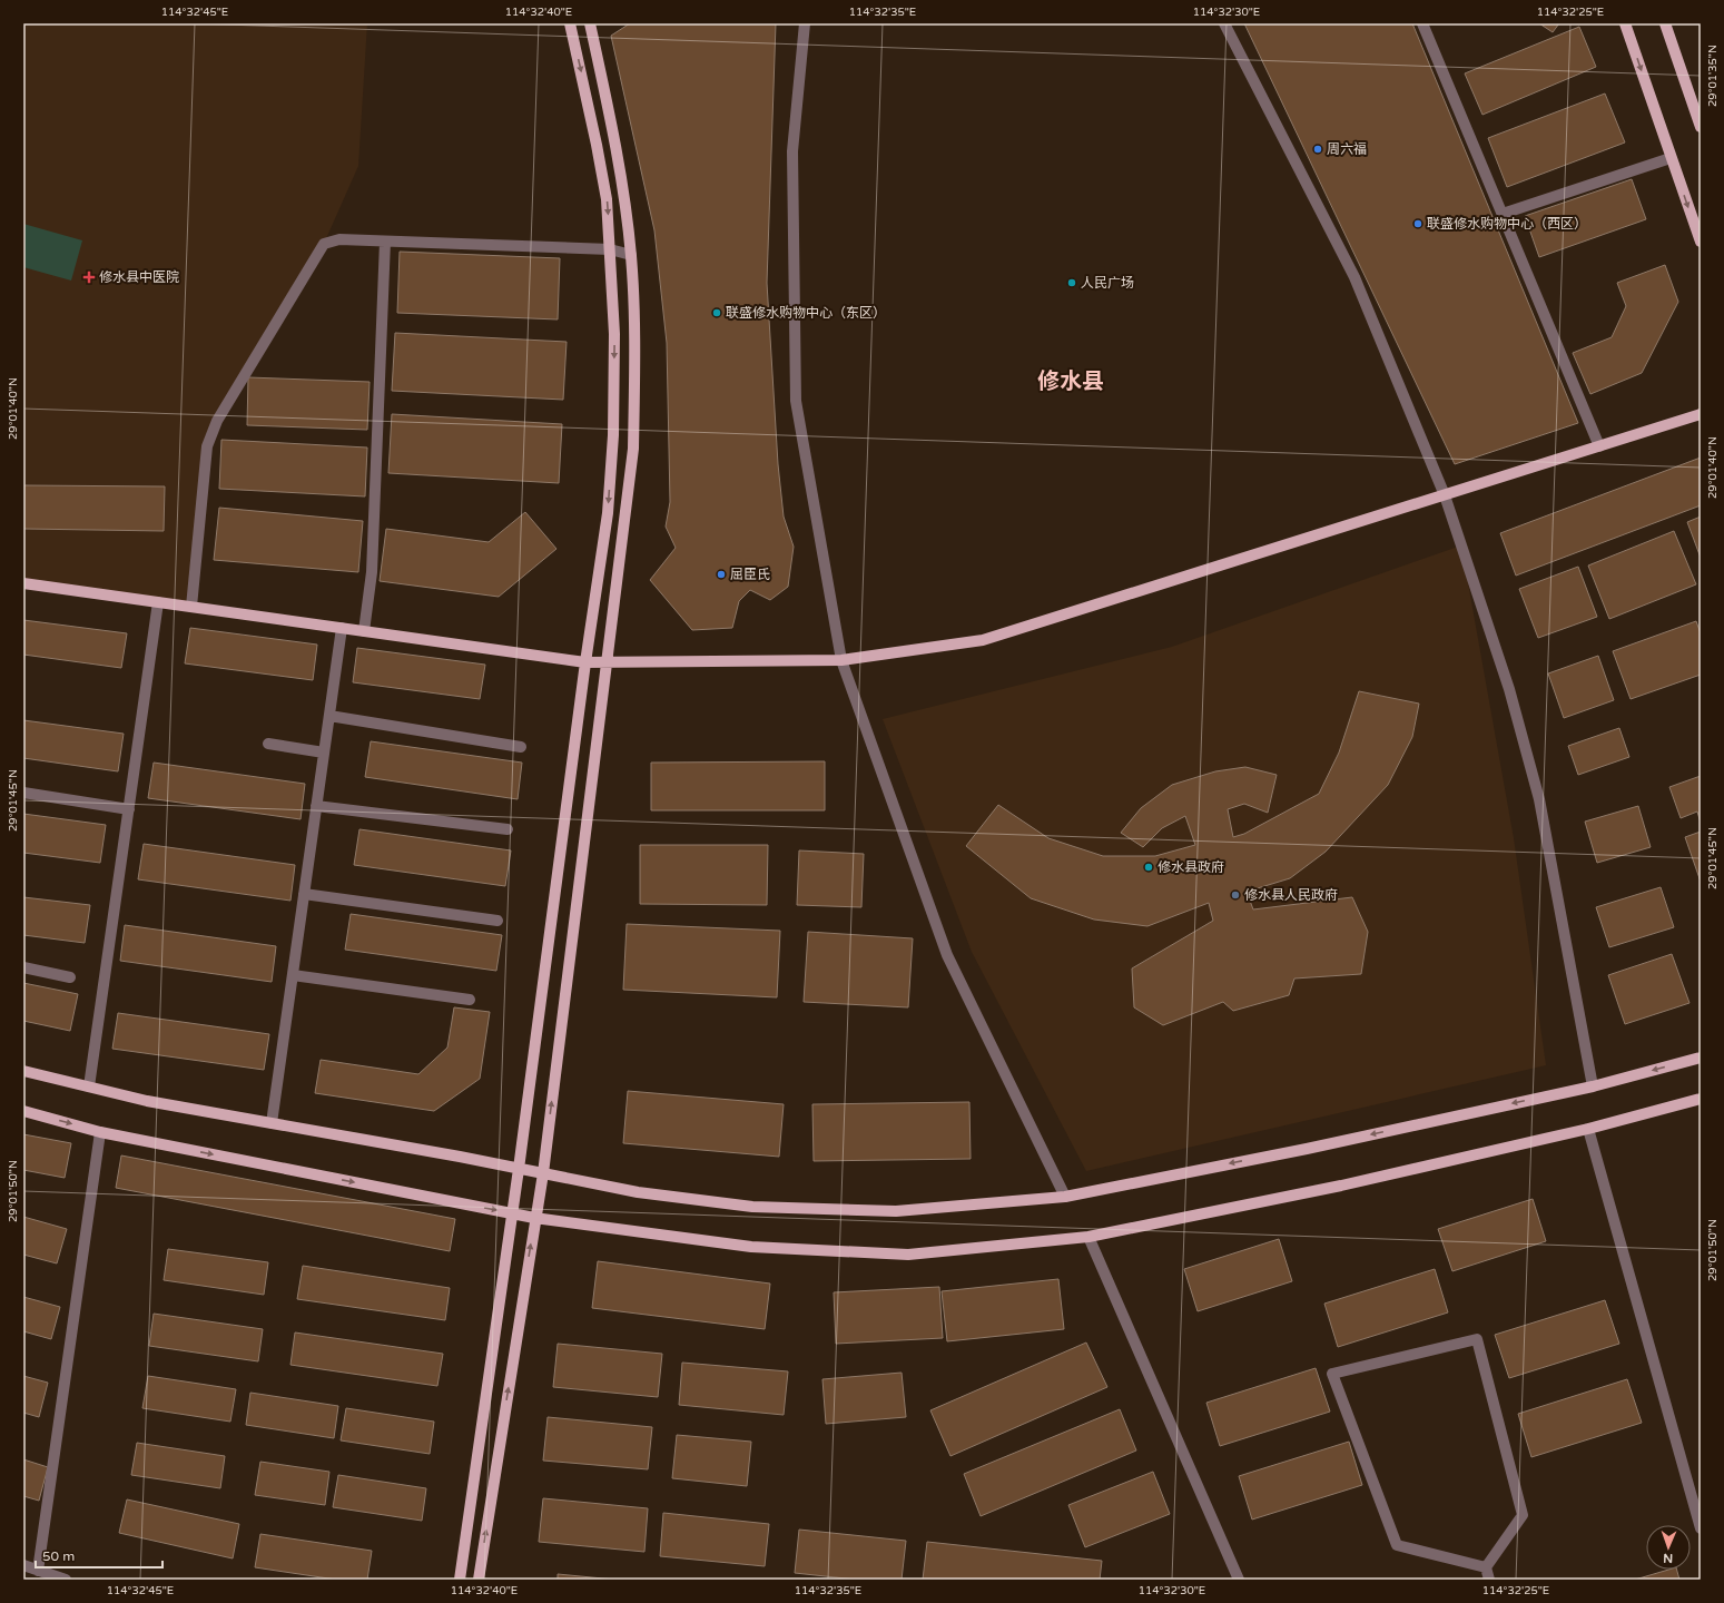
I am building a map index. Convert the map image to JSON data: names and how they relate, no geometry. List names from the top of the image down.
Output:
{
  "districts": ["修水县"],
  "places": {
    "other": [
      "周六福",
      "联盛修水购物中心（西区）",
      "人民广场",
      "联盛修水购物中心（东区）",
      "屈臣氏",
      "修水县政府",
      "修水县人民政府"
    ],
    "health": ["修水县中医院"]
  },
  "scale_bar": "50 m",
  "north": "bottom",
  "coordinates": [
    "114°32'45\"E",
    "114°32'40\"E",
    "114°32'35\"E",
    "114°32'30\"E",
    "114°32'25\"E",
    "29°01'35\"N",
    "29°01'40\"N",
    "29°01'45\"N",
    "29°01'50\"N"
  ]
}
